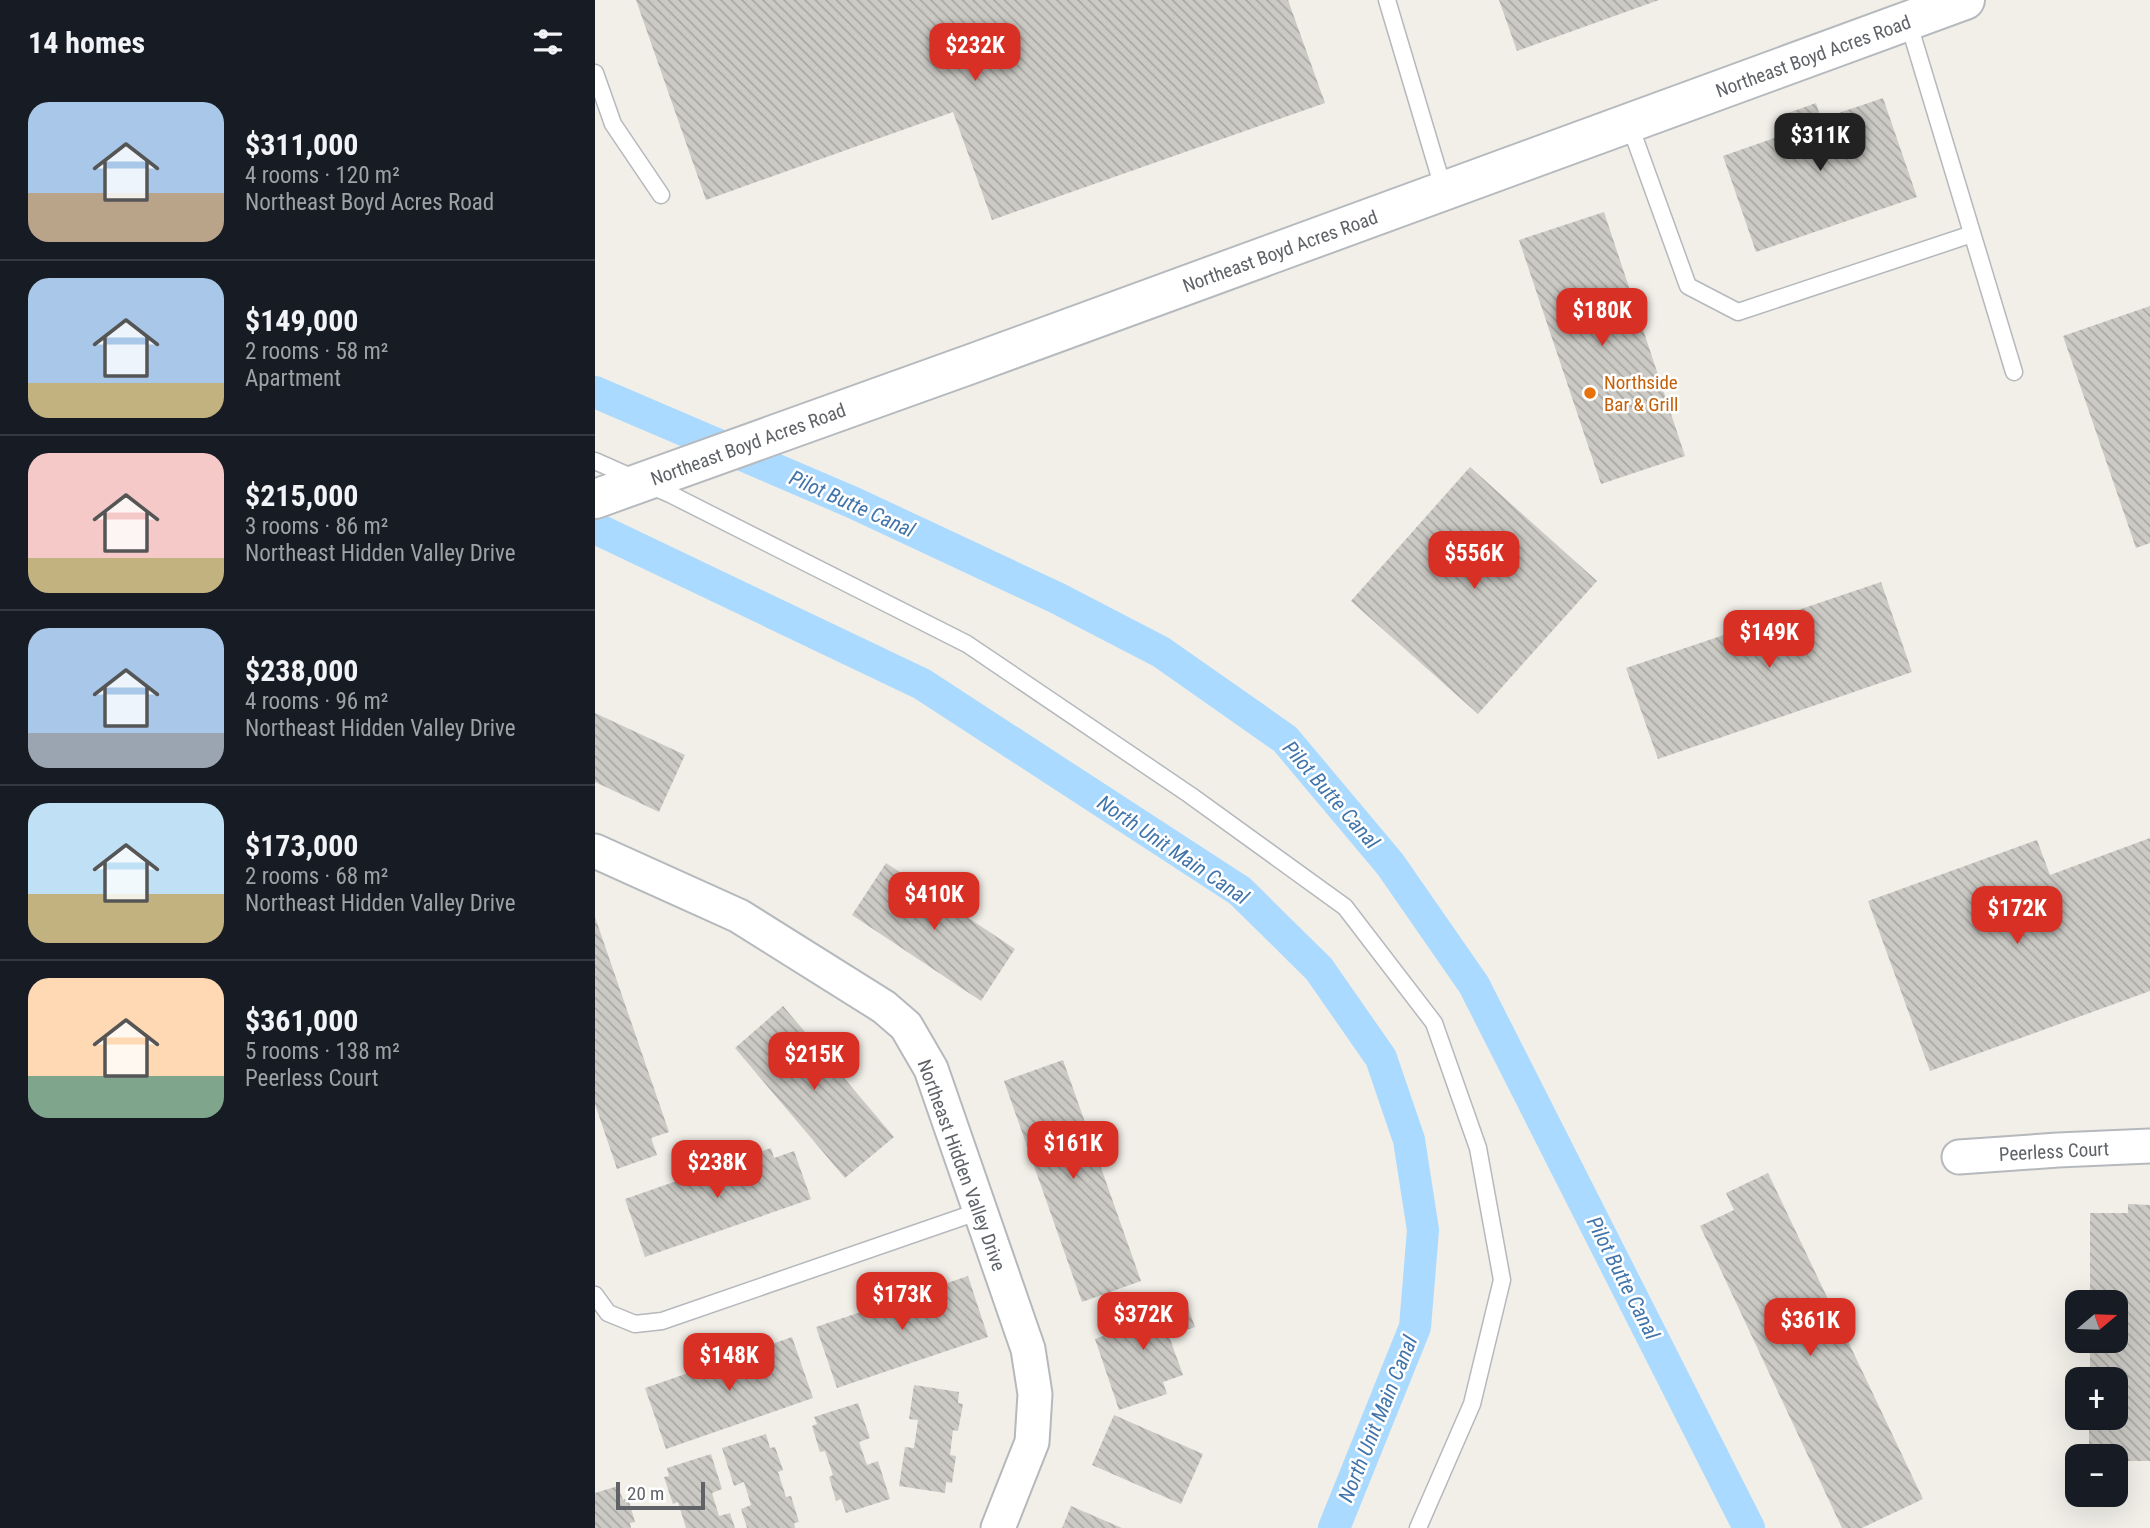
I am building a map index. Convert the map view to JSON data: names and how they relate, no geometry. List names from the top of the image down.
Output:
{
  "streets": {
    "street": ["Northeast Boyd Acres Road", "Peerless Court", "Northeast Hidden Valley Drive"]
  },
  "water": ["Pilot Butte Canal", "North Unit Main Canal"],
  "places": ["Northside Bar & Grill"],
  "scale_bar": "20 m",
  "north": "right",
  "page": {
    "heading": "14 homes",
    "price": [
      "$232K",
      "$311K",
      "$180K",
      "$556K",
      "$149K",
      "$410K",
      "$172K",
      "$215K",
      "$161K",
      "$238K",
      "$173K",
      "$372K",
      "$361K",
      "$148K"
    ],
    "list": [
      {
        "name": "$311,000",
        "note": "4 rooms · 120 m² · Northeast Boyd Acres Road"
      },
      {
        "name": "$149,000",
        "note": "2 rooms · 58 m² · Apartment"
      },
      {
        "name": "$215,000",
        "note": "3 rooms · 86 m² · Northeast Hidden Valley Drive"
      },
      {
        "name": "$238,000",
        "note": "4 rooms · 96 m² · Northeast Hidden Valley Drive"
      },
      {
        "name": "$173,000",
        "note": "2 rooms · 68 m² · Northeast Hidden Valley Drive"
      },
      {
        "name": "$361,000",
        "note": "5 rooms · 138 m² · Peerless Court"
      }
    ],
    "map_buttons": ["+", "−"],
    "scale": "20 m"
  }
}
